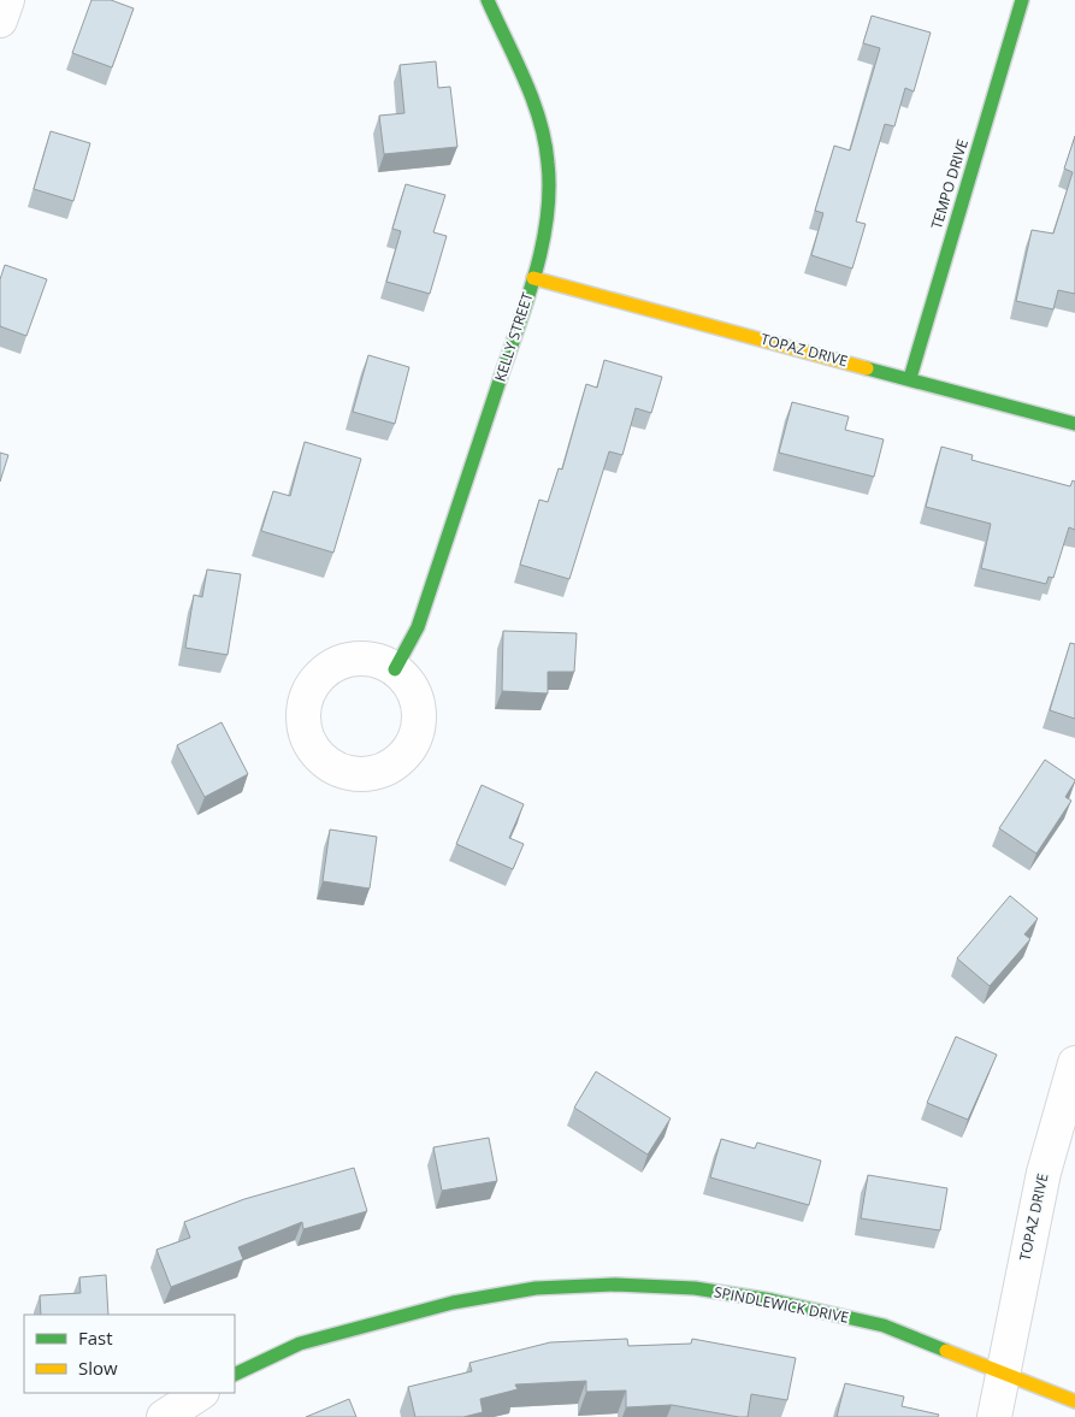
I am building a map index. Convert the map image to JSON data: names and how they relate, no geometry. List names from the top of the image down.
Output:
{
  "streets": {
    "street": [
      "TEMPO DRIVE",
      "KELLY STREET",
      "TOPAZ DRIVE",
      "SPINDLEWICK DRIVE"
    ]
  },
  "crossings": [
    ["TEMPO DRIVE", "TOPAZ DRIVE"],
    ["KELLY STREET", "TOPAZ DRIVE"],
    ["TOPAZ DRIVE", "SPINDLEWICK DRIVE"]
  ],
  "legend": ["Fast", "Slow"]
}
